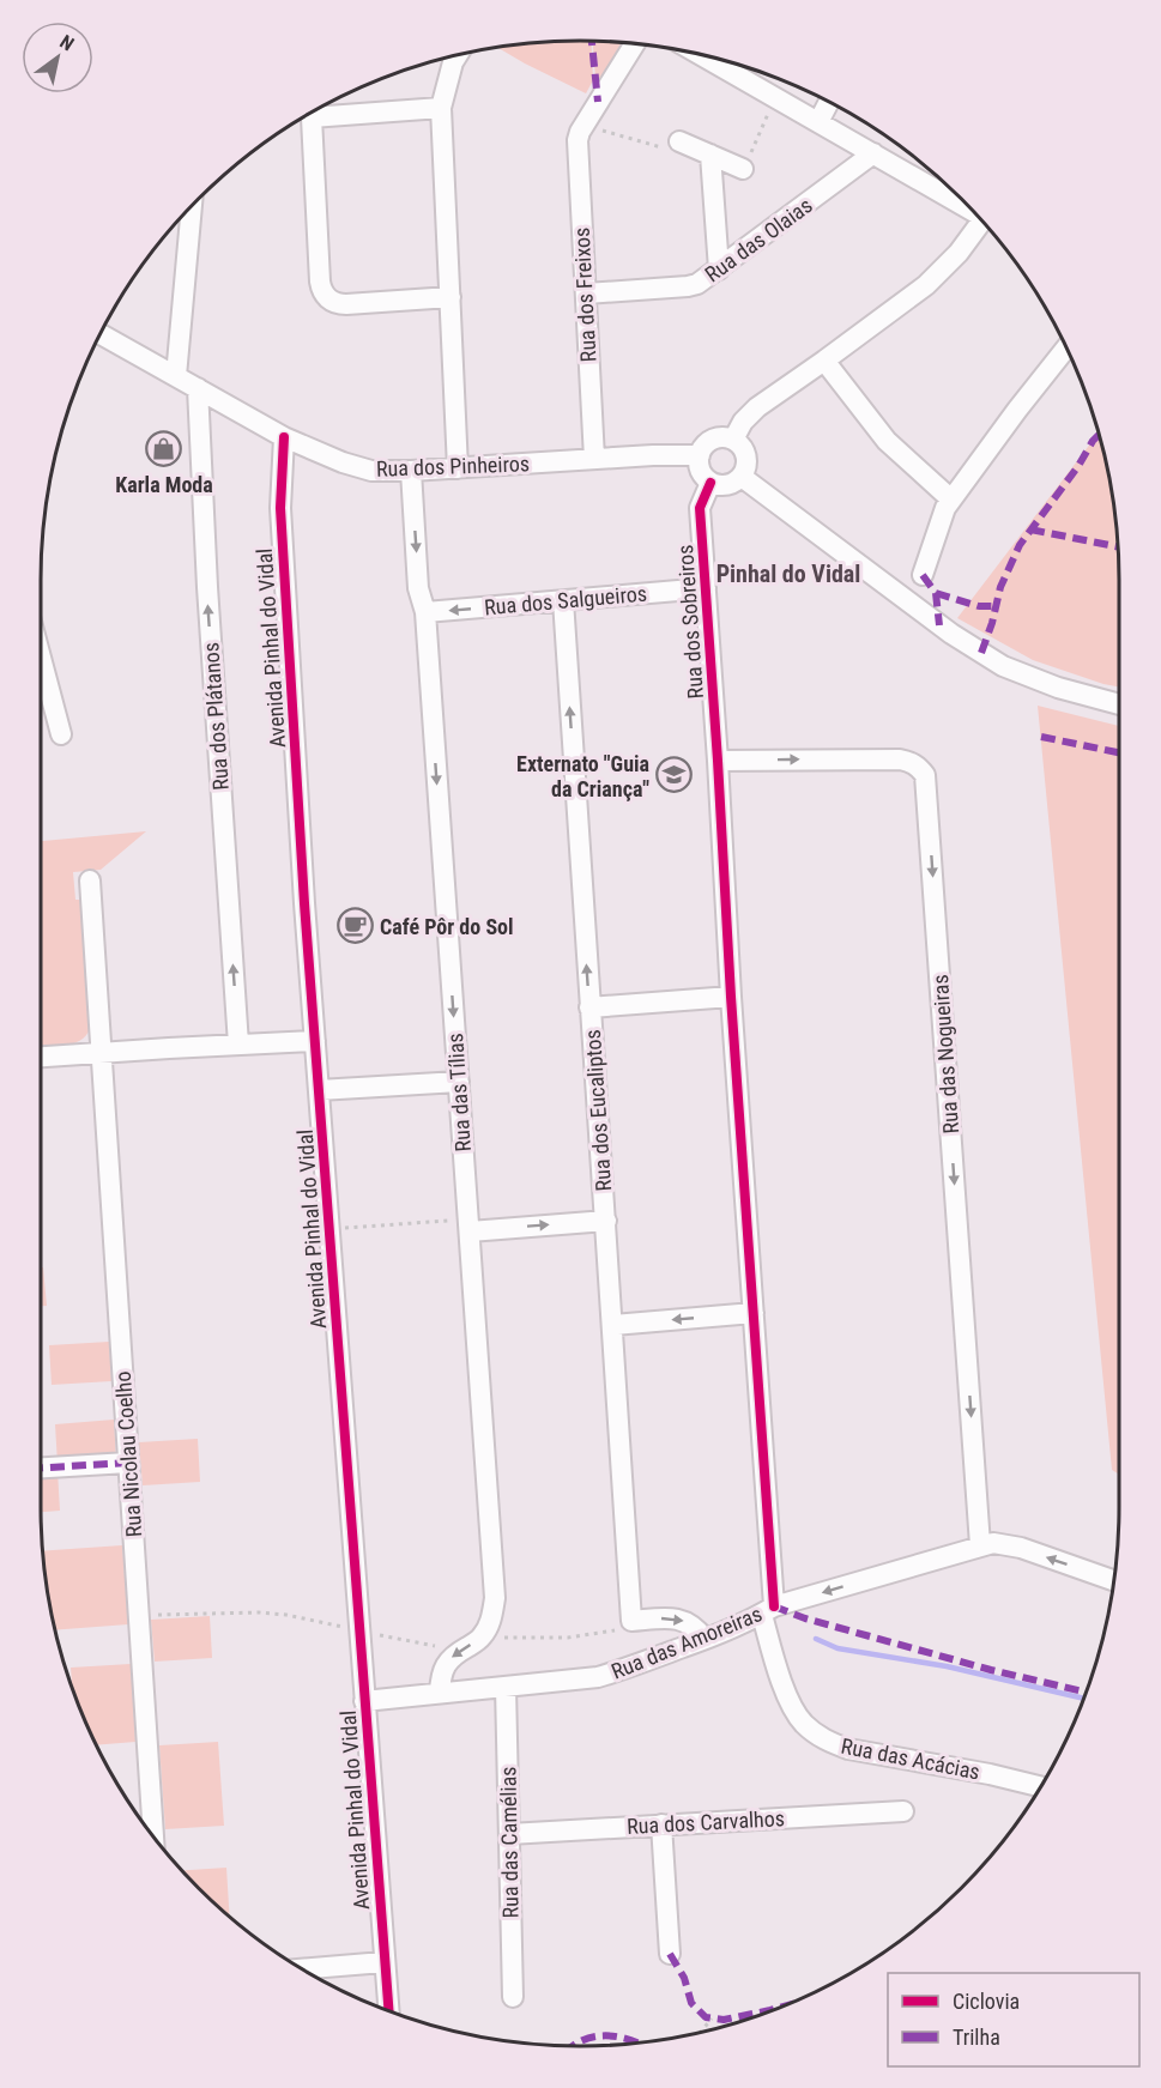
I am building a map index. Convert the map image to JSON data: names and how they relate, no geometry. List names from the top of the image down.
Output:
{
  "streets": {
    "street": [
      "Rua das Olaias",
      "Rua dos Freixos",
      "Rua dos Pinheiros",
      "Rua dos Salgueiros",
      "Rua dos Sobreiros",
      "Avenida Pinhal do Vidal",
      "Rua dos Plátanos",
      "Rua das Nogueiras",
      "Rua das Tílias",
      "Rua dos Eucaliptos",
      "Rua Nicolau Coelho",
      "Rua das Amoreiras",
      "Rua das Acácias",
      "Rua dos Carvalhos",
      "Rua das Camélias"
    ]
  },
  "crossings": [
    ["Rua das Olaias", "Rua dos Freixos"],
    ["Rua dos Freixos", "Rua dos Pinheiros"],
    ["Rua dos Pinheiros", "Rua dos Sobreiros"],
    ["Rua dos Pinheiros", "Avenida Pinhal do Vidal"],
    ["Rua dos Pinheiros", "Rua dos Plátanos"],
    ["Rua dos Pinheiros", "Rua das Tílias"],
    ["Rua dos Salgueiros", "Rua dos Sobreiros"],
    ["Rua dos Salgueiros", "Rua das Tílias"],
    ["Rua dos Salgueiros", "Rua dos Eucaliptos"],
    ["Rua dos Sobreiros", "Rua das Nogueiras"],
    ["Rua dos Sobreiros", "Rua das Acácias"],
    ["Avenida Pinhal do Vidal", "Rua das Amoreiras"],
    ["Rua das Nogueiras", "Rua das Amoreiras"],
    ["Rua das Amoreiras", "Rua das Acácias"],
    ["Rua das Amoreiras", "Rua das Camélias"],
    ["Rua dos Carvalhos", "Rua das Camélias"]
  ],
  "one_way": [
    "Rua dos Salgueiros",
    "Rua dos Plátanos",
    "Rua das Nogueiras",
    "Rua das Tílias",
    "Rua dos Eucaliptos",
    "Rua das Amoreiras"
  ],
  "districts": ["Pinhal do Vidal"],
  "places": {
    "shop": ["Karla Moda"],
    "school or university": ["Externato \"Guia da Criança\""],
    "cafe": ["Café Pôr do Sol"]
  },
  "legend": ["Ciclovia", "Trilha"],
  "north": "top right"
}
